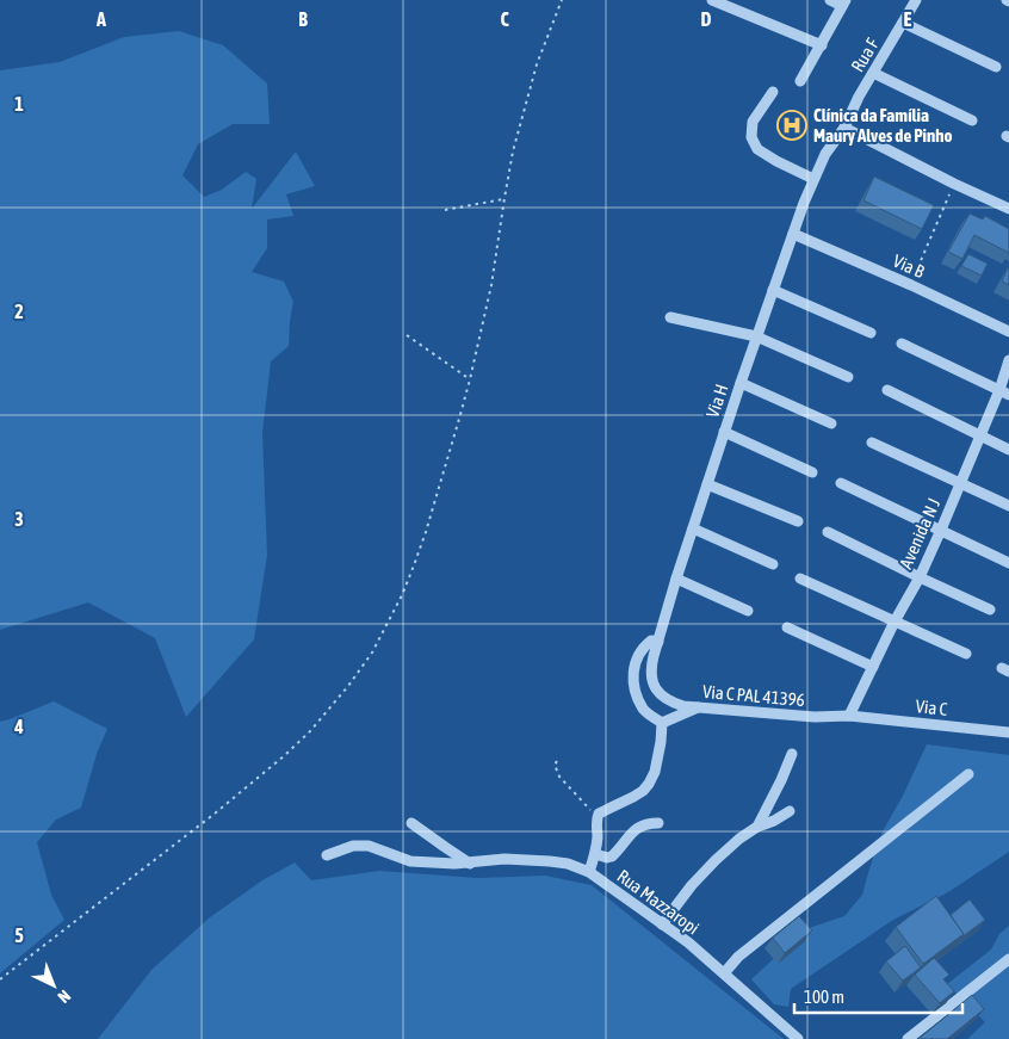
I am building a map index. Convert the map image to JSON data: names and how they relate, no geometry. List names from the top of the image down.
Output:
{
  "streets": {
    "street": [
      "Rua F",
      "Via B",
      "Via H",
      "Avenida N J",
      "Via C PAL 41396",
      "Via C",
      "Rua Mazzaropi"
    ]
  },
  "crossings": [
    ["Rua F", "Via H"],
    ["Via B", "Via H"],
    ["Via H", "Via C PAL 41396"],
    ["Avenida N J", "Via C PAL 41396"],
    ["Avenida N J", "Via C"],
    ["Via C PAL 41396", "Via C"]
  ],
  "places": {
    "hospital": ["Clínica da Família Maury Alves de Pinho"]
  },
  "scale_bar": "100 m",
  "north": "bottom right",
  "grid": {
    "columns": [
      "A",
      "B",
      "C",
      "D",
      "E"
    ],
    "rows": [
      "1",
      "2",
      "3",
      "4",
      "5"
    ]
  }
}
